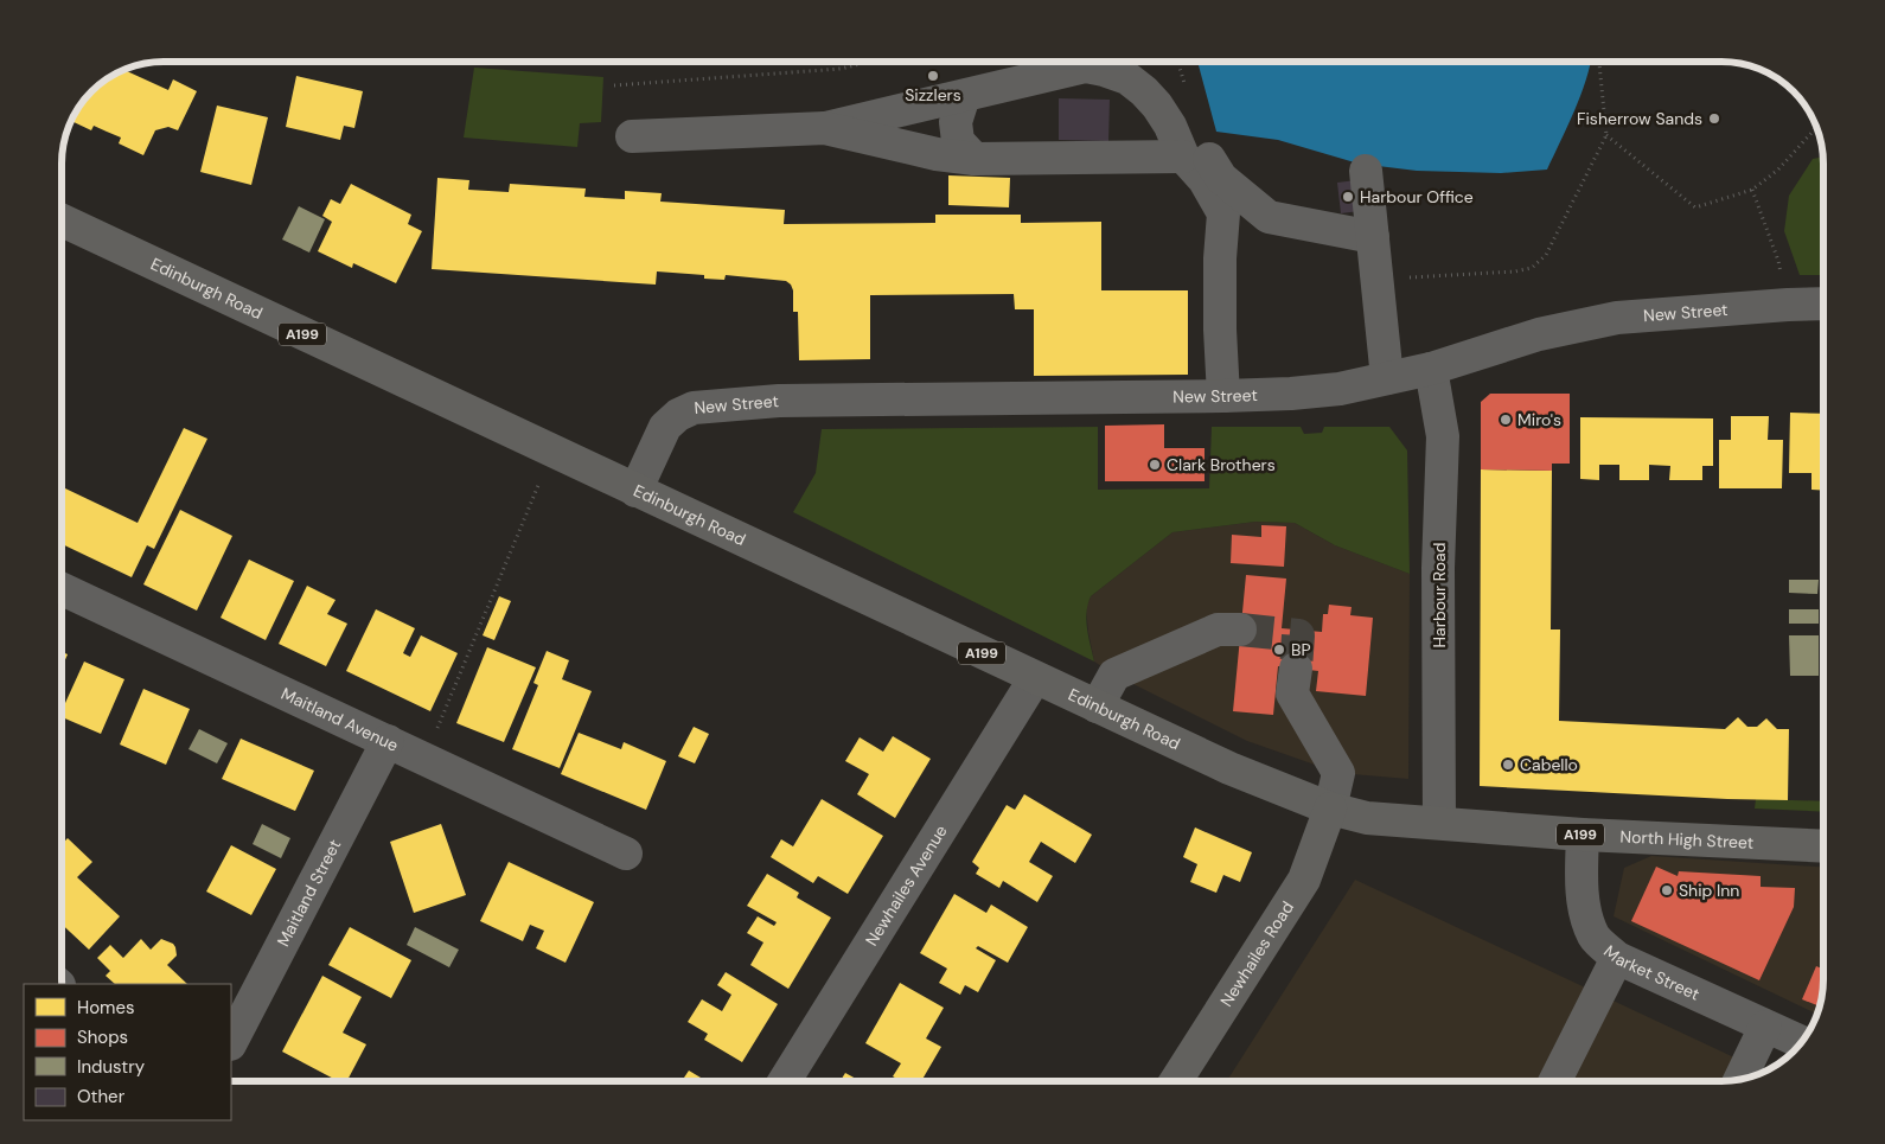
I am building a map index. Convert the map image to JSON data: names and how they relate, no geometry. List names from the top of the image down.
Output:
{
  "streets": {
    "main road": [
      "Edinburgh Road",
      "A199",
      "North High Street",
      "Newhailes Road"
    ],
    "street": [
      "New Street",
      "Harbour Road",
      "Maitland Avenue",
      "Newhailes Avenue",
      "Maitland Street",
      "Market Street"
    ]
  },
  "crossings": [
    ["Edinburgh Road", "New Street"],
    ["Edinburgh Road", "North High Street"],
    ["Edinburgh Road", "Newhailes Avenue"],
    ["Edinburgh Road", "Newhailes Road"],
    ["New Street", "Harbour Road"],
    ["Harbour Road", "North High Street"],
    ["Maitland Avenue", "Maitland Street"],
    ["North High Street", "Newhailes Road"],
    ["North High Street", "Market Street"]
  ],
  "places": [
    "Sizzlers",
    "Fisherrow Sands",
    "Harbour Office",
    "Miro's",
    "Clark Brothers",
    "BP",
    "Cabello",
    "Ship Inn"
  ],
  "legend": [
    "Homes",
    "Shops",
    "Industry",
    "Other"
  ]
}
